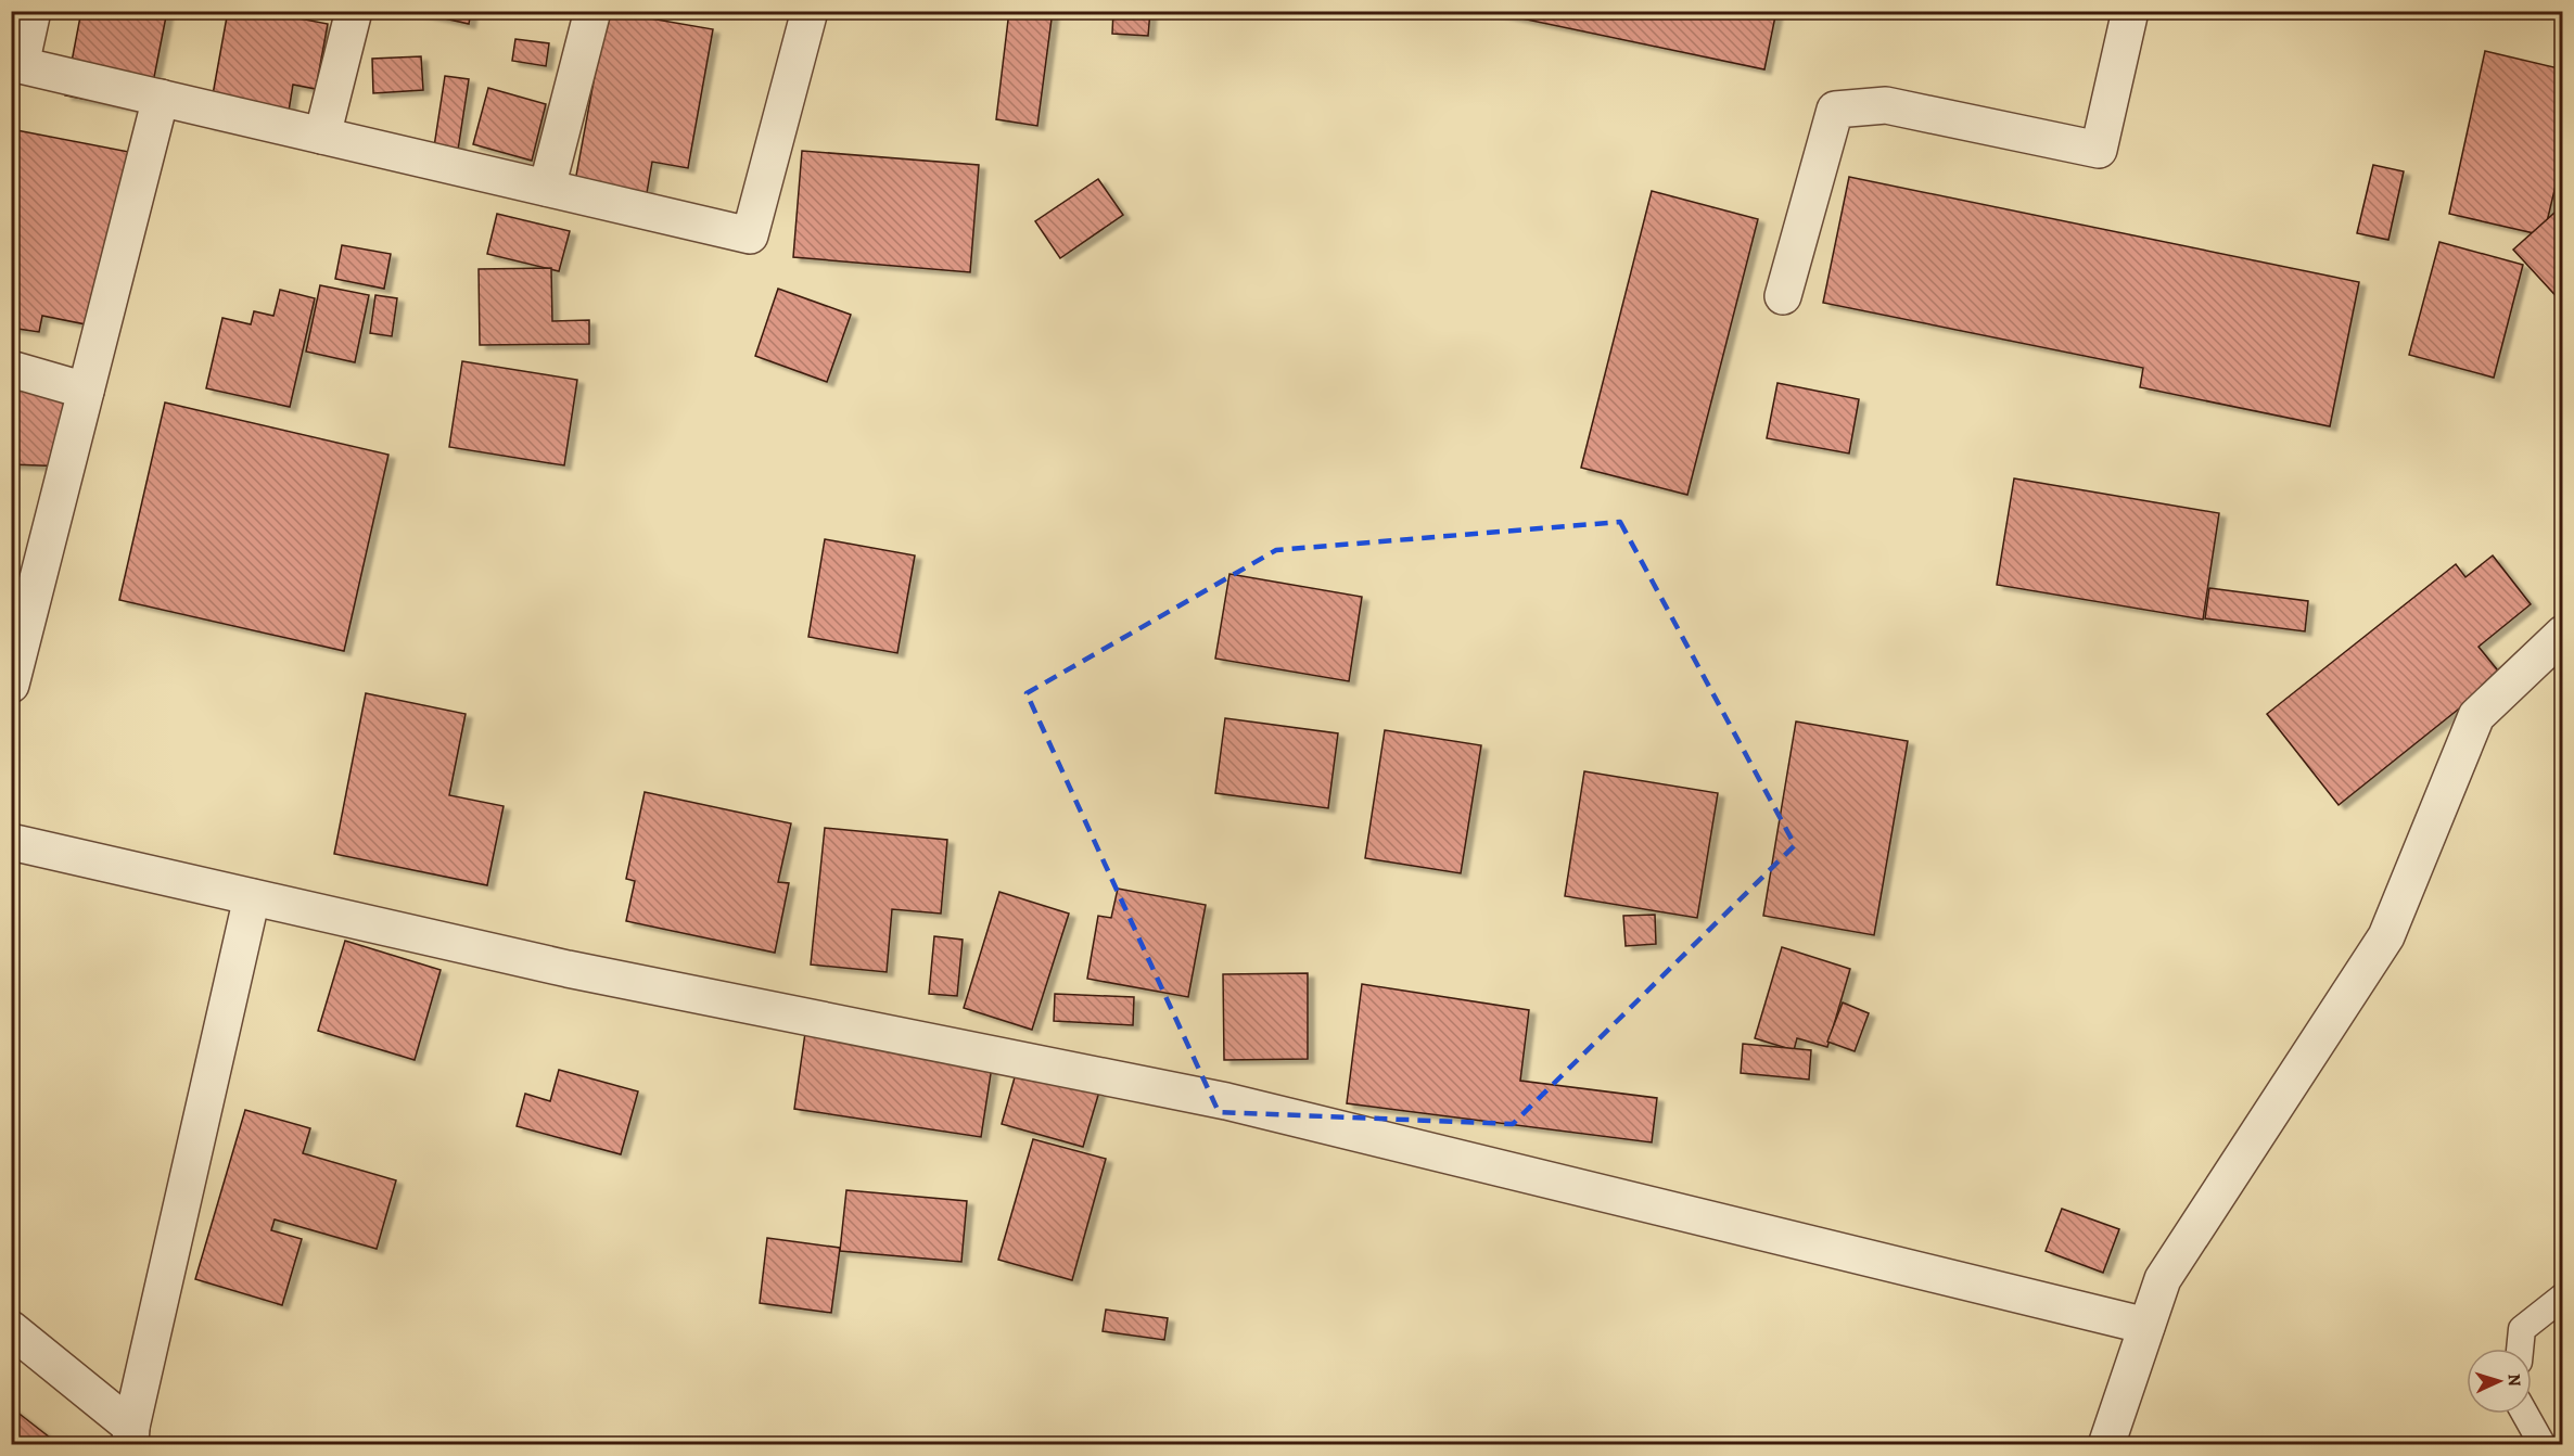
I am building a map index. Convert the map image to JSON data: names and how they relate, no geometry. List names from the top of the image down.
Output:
{
  "north": "right"
}
